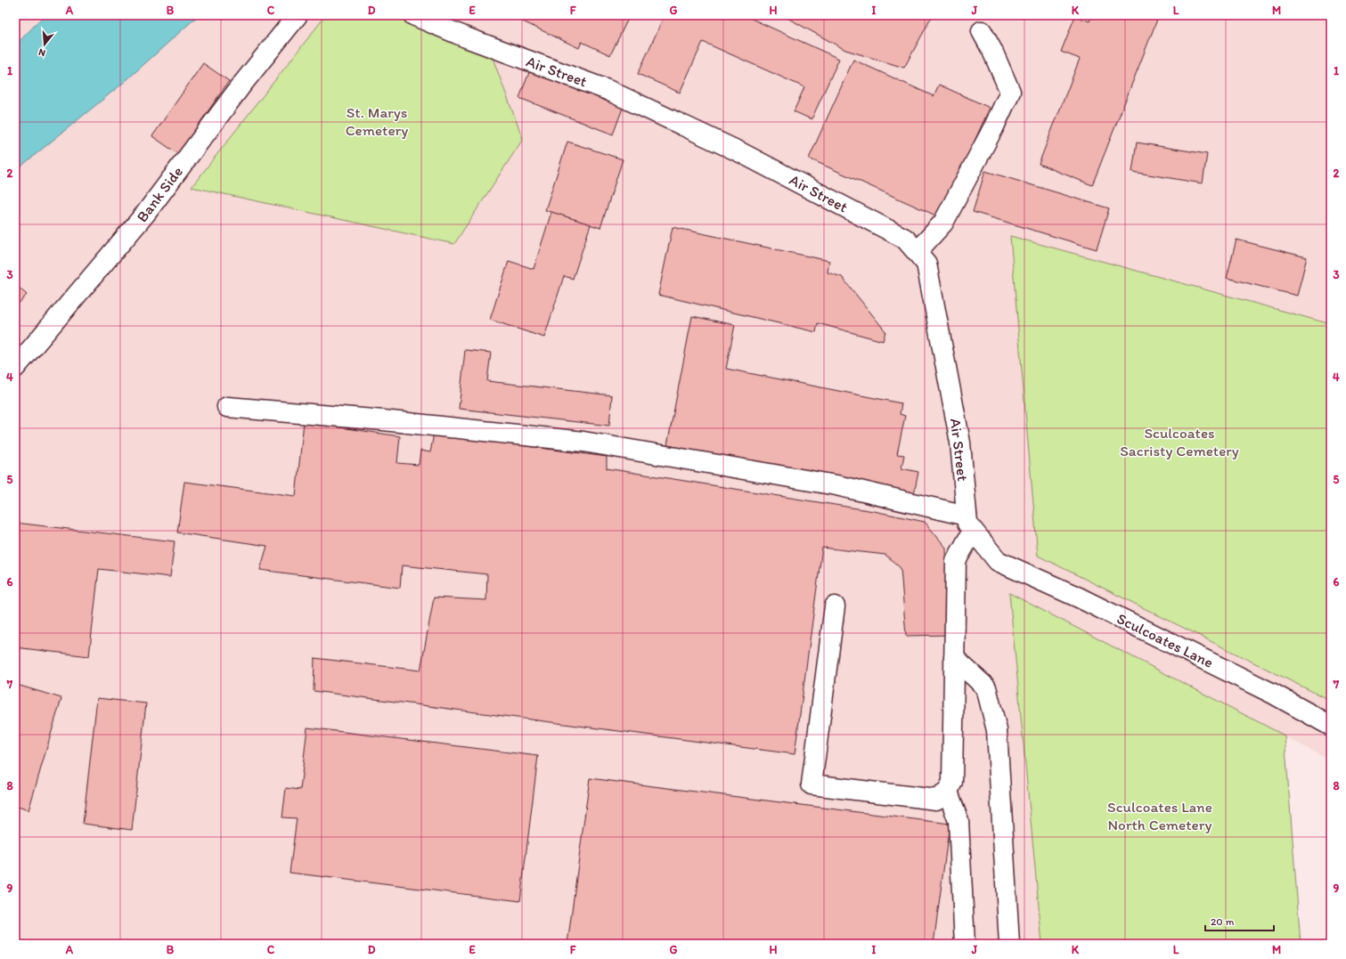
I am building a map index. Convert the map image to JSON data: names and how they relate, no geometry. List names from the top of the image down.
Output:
{
  "streets": {
    "street": ["Air Street", "Bank Side", "Sculcoates Lane"]
  },
  "crossings": [
    ["Air Street", "Sculcoates Lane"]
  ],
  "parks": ["St. Marys Cemetery", "Sculcoates Sacristy Cemetery", "Sculcoates Lane North Cemetery"],
  "scale_bar": "20 m",
  "north": "bottom",
  "grid": {
    "columns": [
      "A",
      "B",
      "C",
      "D",
      "E",
      "F",
      "G",
      "H",
      "I",
      "J",
      "K",
      "L",
      "M"
    ],
    "rows": [
      "1",
      "2",
      "3",
      "4",
      "5",
      "6",
      "7",
      "8",
      "9"
    ]
  }
}
